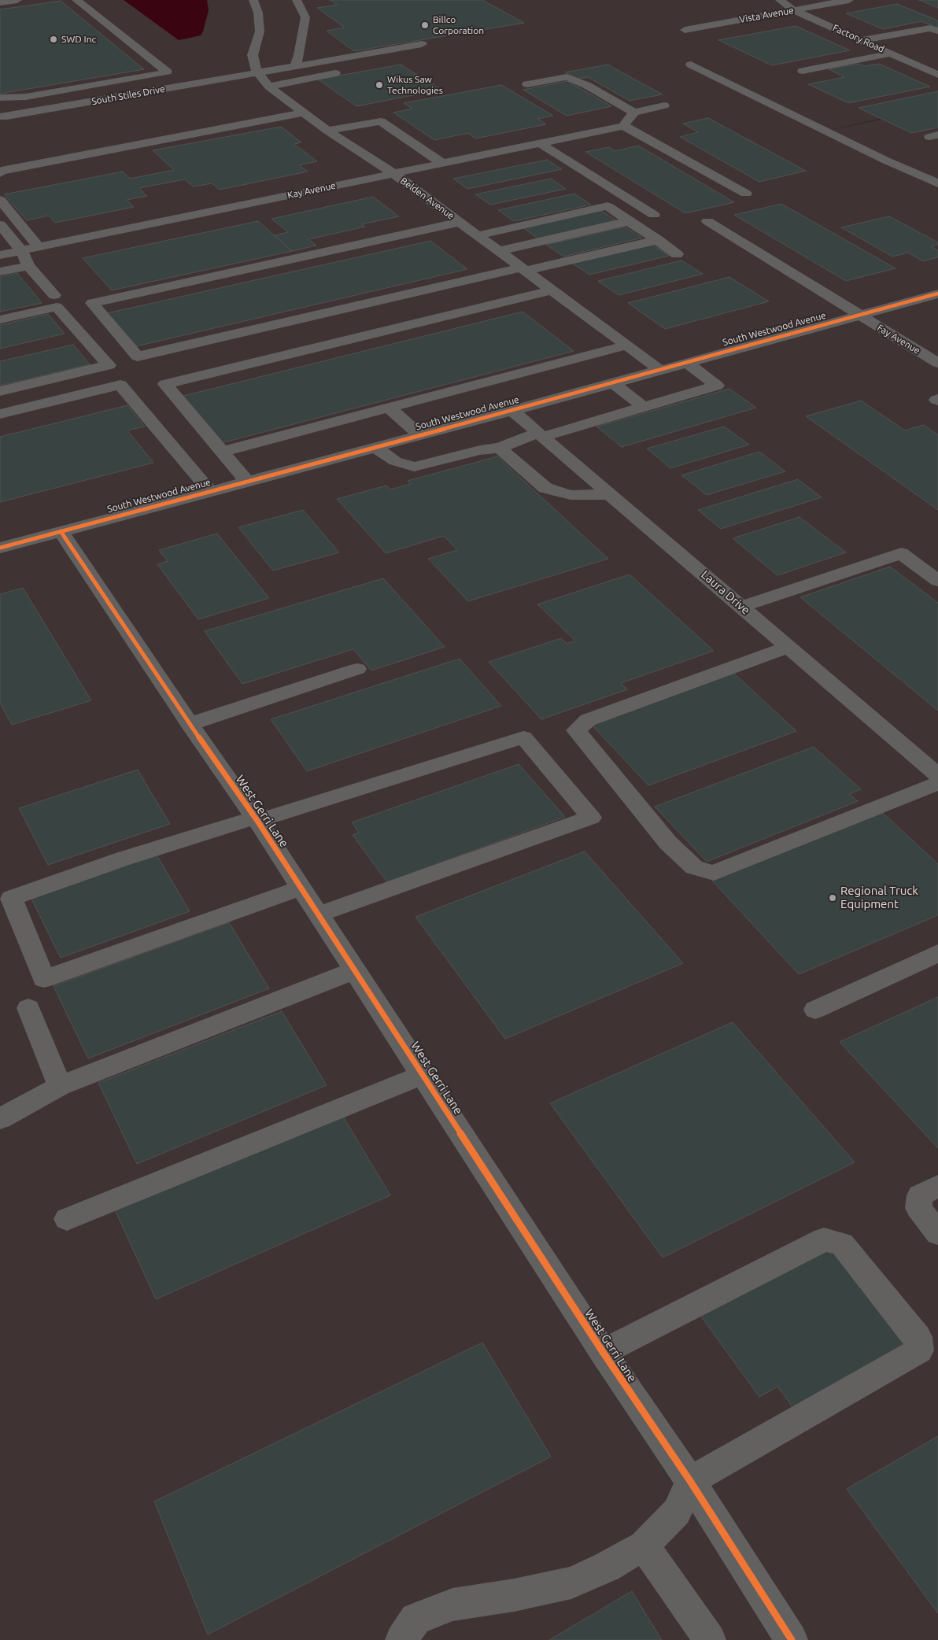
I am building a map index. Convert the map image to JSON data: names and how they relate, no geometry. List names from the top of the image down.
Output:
{
  "streets": {
    "street": [
      "Vista Avenue",
      "Factory Road",
      "South Stiles Drive",
      "Kay Avenue",
      "Belden Avenue",
      "South Westwood Avenue",
      "Fay Avenue",
      "Laura Drive",
      "West Gerri Lane"
    ]
  },
  "crossings": [
    ["Vista Avenue", "Factory Road"],
    ["South Stiles Drive", "Belden Avenue"],
    ["Kay Avenue", "Belden Avenue"],
    ["Belden Avenue", "South Westwood Avenue"],
    ["South Westwood Avenue", "Fay Avenue"],
    ["South Westwood Avenue", "Laura Drive"],
    ["South Westwood Avenue", "West Gerri Lane"]
  ],
  "places": [
    "Billco Corporation",
    "SWD Inc",
    "Wikus Saw Technologies",
    "Regional Truck Equipment"
  ]
}
